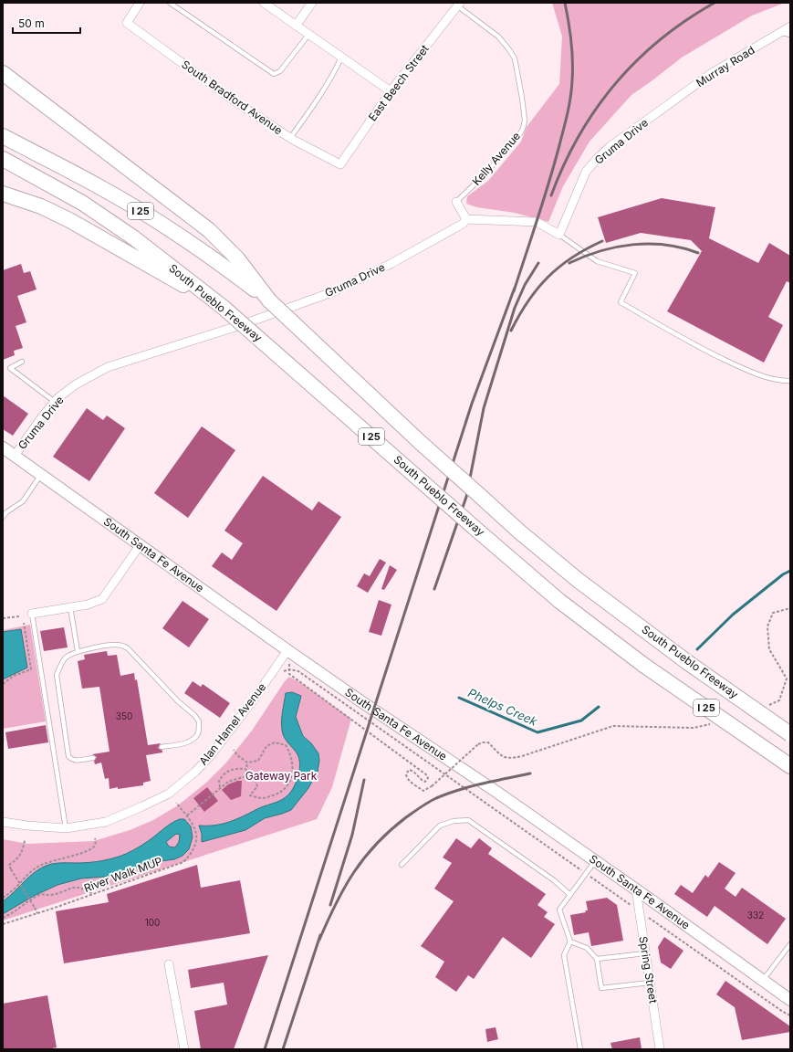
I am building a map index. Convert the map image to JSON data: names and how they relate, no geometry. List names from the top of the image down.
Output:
{
  "streets": {
    "highway": ["I 25", "South Pueblo Freeway"],
    "main road": ["South Santa Fe Avenue"],
    "street": [
      "Murray Road",
      "East Beech Street",
      "South Bradford Avenue",
      "Gruma Drive",
      "Alan Hamel Avenue",
      "Spring Street"
    ],
    "lane": ["Kelly Avenue"],
    "path": ["River Walk MUP"]
  },
  "crossings": [
    ["Murray Road", "Gruma Drive"],
    ["East Beech Street", "South Bradford Avenue"],
    ["East Beech Street", "Kelly Avenue"],
    ["Gruma Drive", "South Santa Fe Avenue"],
    ["South Santa Fe Avenue", "Alan Hamel Avenue"],
    ["South Santa Fe Avenue", "Spring Street"]
  ],
  "water": ["Phelps Creek"],
  "parks": ["Gateway Park"],
  "house_numbers": ["350", "332", "100"],
  "scale_bar": "50 m"
}
